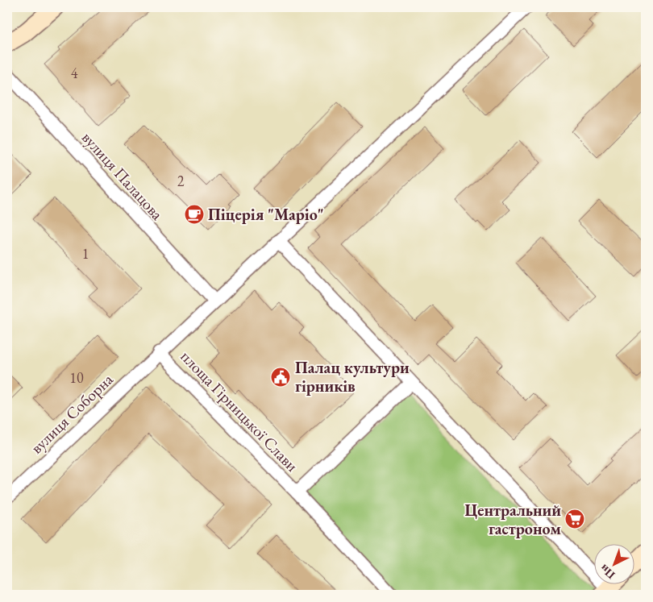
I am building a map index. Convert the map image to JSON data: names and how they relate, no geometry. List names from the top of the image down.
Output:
{
  "streets": {
    "street": ["вулиця Палацова", "площа Гірницької Слави", "вулиця Соборна"]
  },
  "crossings": [
    ["вулиця Палацова", "вулиця Соборна"],
    ["площа Гірницької Слави", "вулиця Соборна"]
  ],
  "places": {
    "cafe": ["Піцерія \"Маріо\""],
    "public building": ["Палац культури гірників"],
    "supermarket": ["Центральний гастроном"]
  },
  "house_numbers": [
    "4",
    "2",
    "1",
    "10"
  ],
  "north": "bottom left"
}
